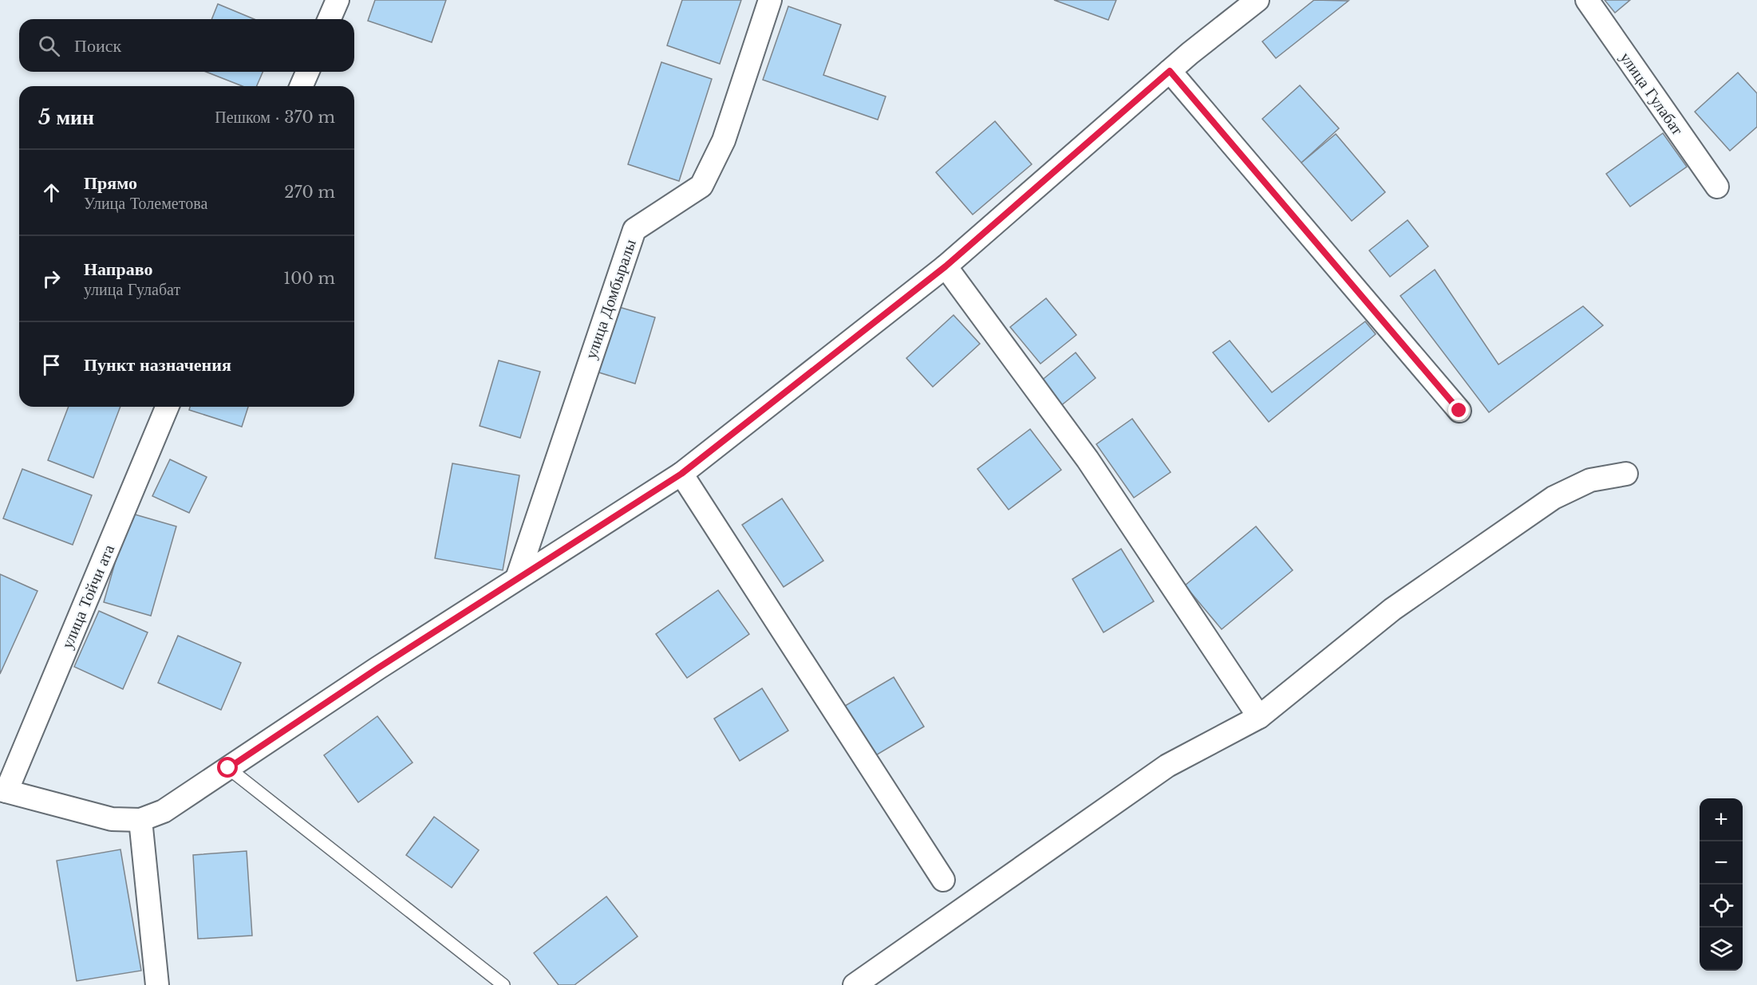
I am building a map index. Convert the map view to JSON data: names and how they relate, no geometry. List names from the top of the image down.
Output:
{
  "streets": {
    "street": ["улица Гулабат", "улица Домбыралы", "улица Тойчи ата"]
  },
  "page": {
    "search": "Поиск",
    "heading": ["5 мин", "Пешком · 370 m"],
    "list": [
      ["Прямо", "Улица Толеметова", "270 m"],
      ["Направо", "улица Гулабат", "100 m"],
      "Пункт назначения"
    ],
    "map_buttons": ["+", "−"]
  }
}
